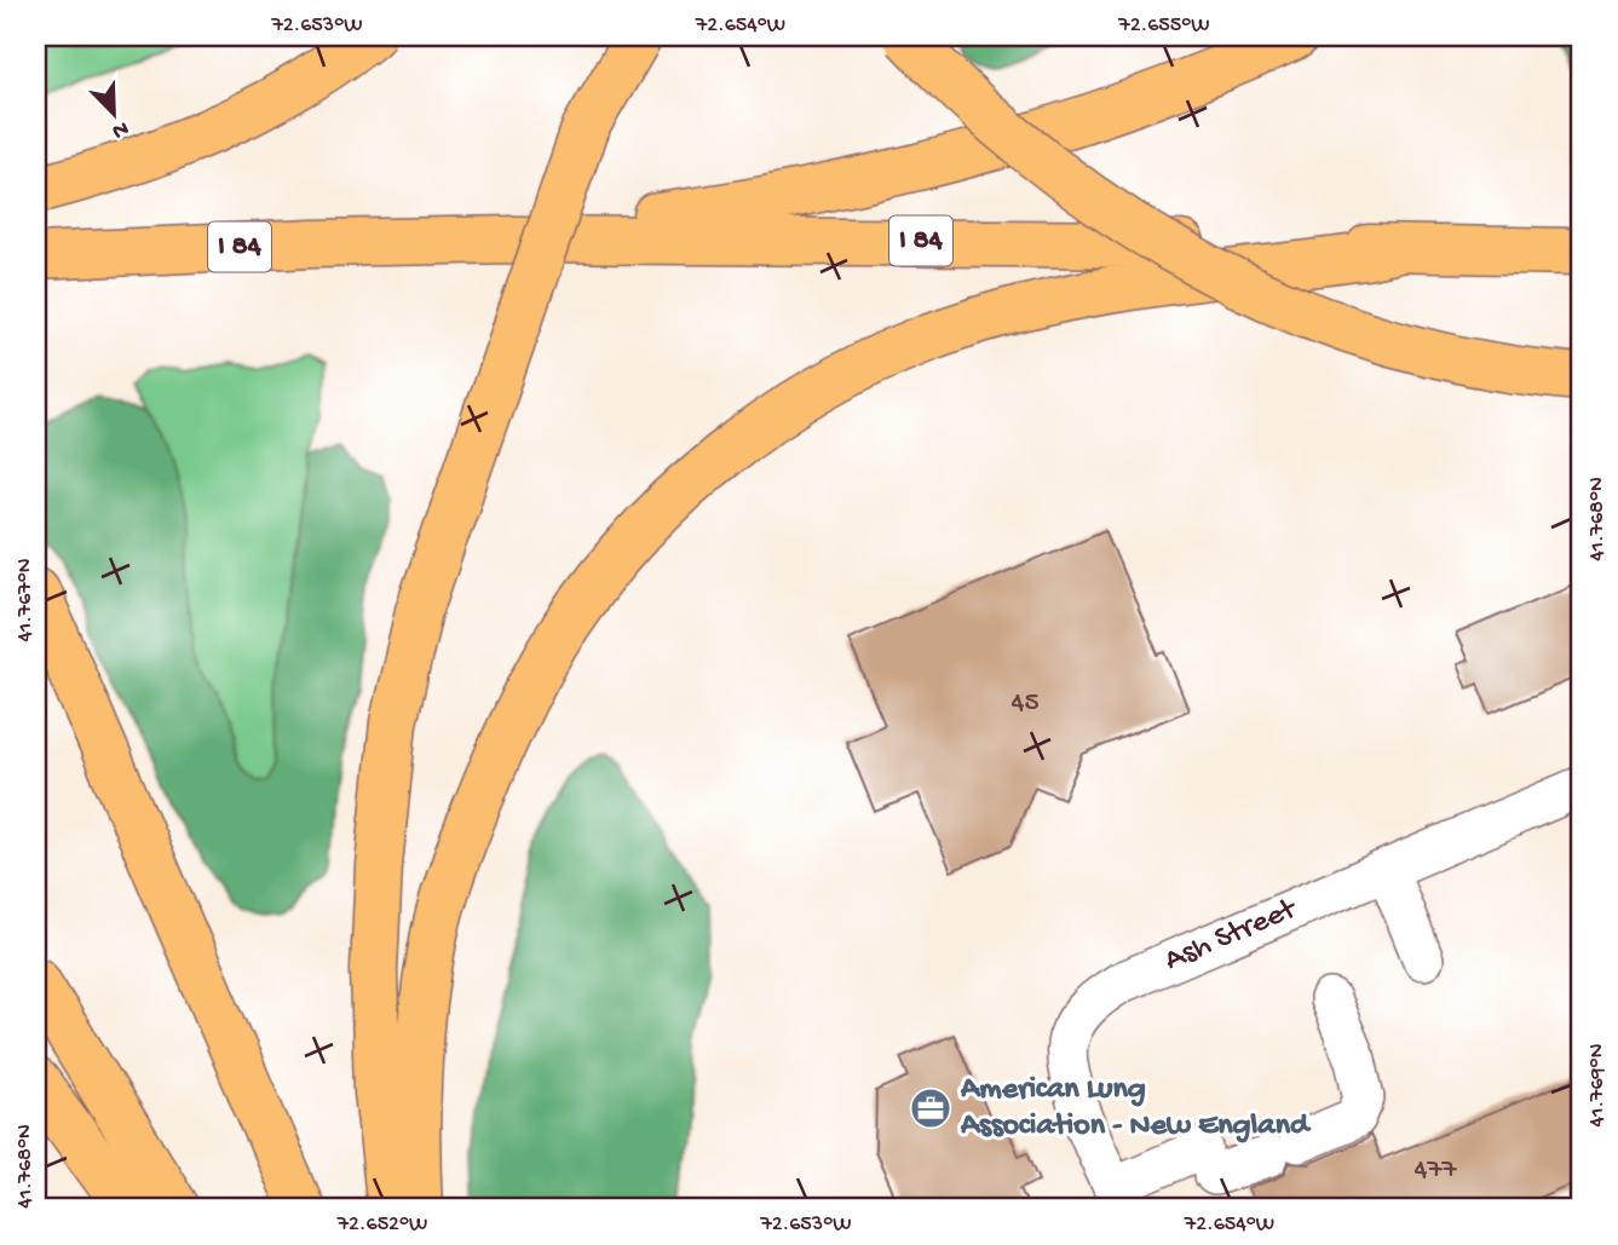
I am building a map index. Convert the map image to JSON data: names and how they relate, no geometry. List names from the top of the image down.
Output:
{
  "streets": {
    "highway": ["I 84"],
    "street": ["Ash Street"]
  },
  "places": {
    "office": ["American Lung Association - New England"]
  },
  "house_numbers": ["45", "477"],
  "north": "bottom right",
  "coordinates": [
    "72.653°W",
    "72.654°W",
    "72.655°W",
    "41.768°N",
    "41.767°N",
    "41.769°N",
    "72.652°W"
  ]
}
